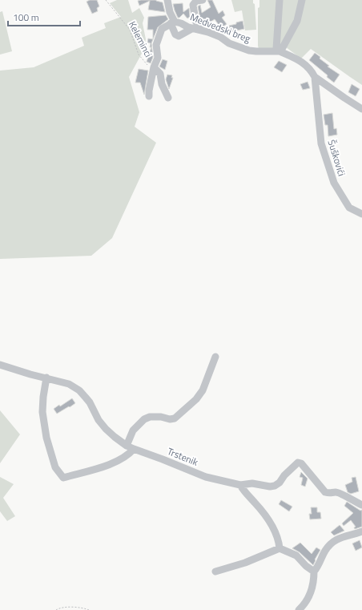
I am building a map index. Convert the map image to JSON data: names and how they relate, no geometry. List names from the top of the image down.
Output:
{
  "streets": {
    "street": ["Medvedski breg", "Šuškovići", "Trstenik"],
    "path": ["Keleminci"]
  },
  "scale_bar": "100 m"
}
